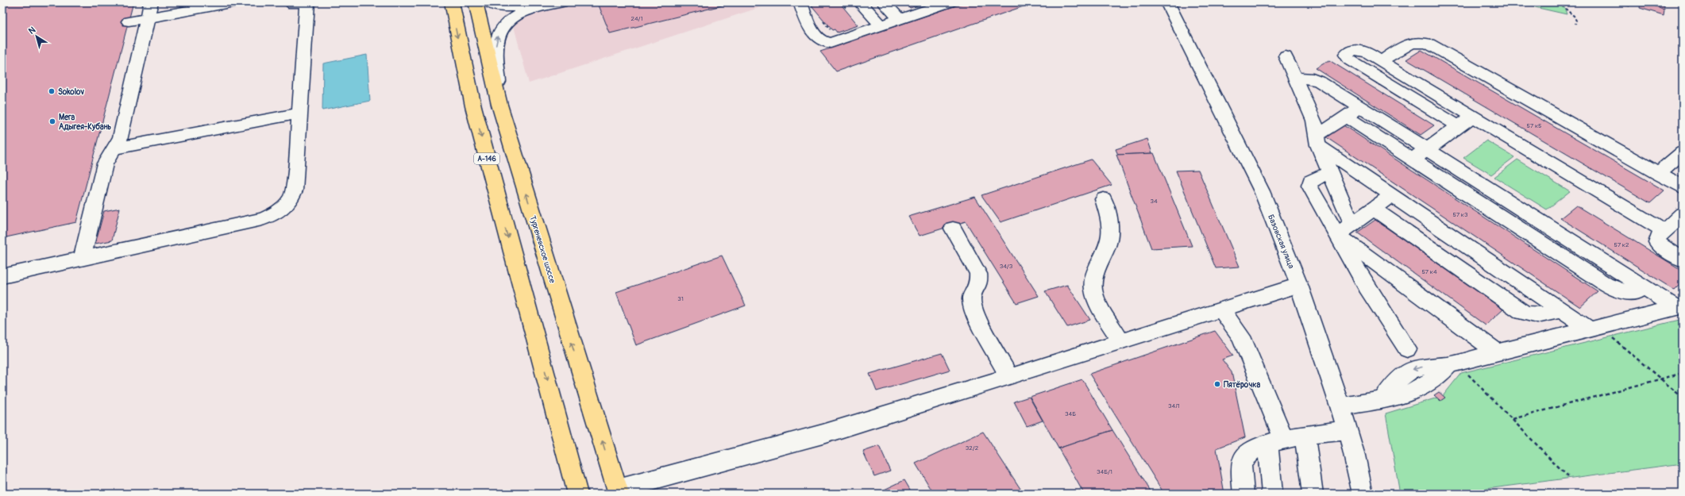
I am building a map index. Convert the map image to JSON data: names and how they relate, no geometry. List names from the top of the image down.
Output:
{
  "streets": {
    "highway": ["А-146", "Тургеневское шоссе"],
    "street": ["Базовская улица"]
  },
  "places": ["Sokolov", "Мега Адыгея-Кубань", "Пятёрочка"],
  "house_numbers": [
    "24/1",
    "57 к5",
    "34",
    "57 к3",
    "57 к2",
    "34/3",
    "57 к4",
    "31",
    "34Л",
    "34Б",
    "32/2",
    "34Б/1"
  ],
  "north": "top left"
}
